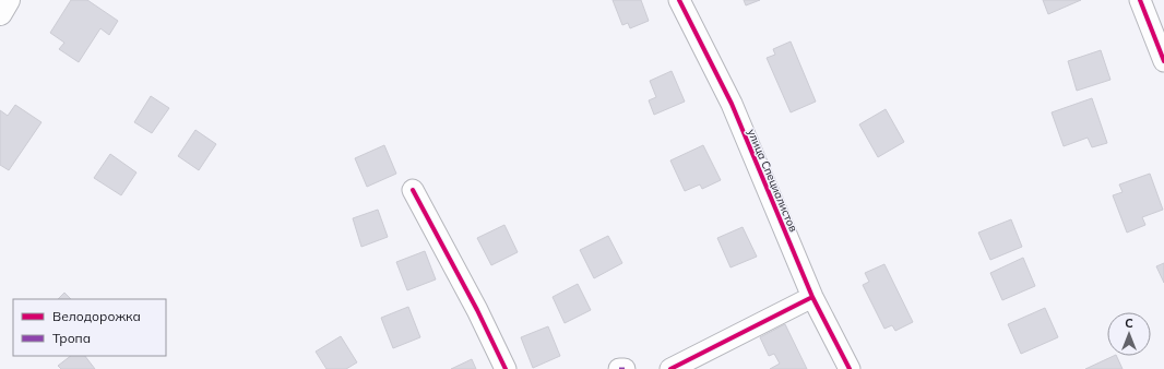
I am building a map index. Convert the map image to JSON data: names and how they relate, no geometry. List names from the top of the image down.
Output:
{
  "streets": {
    "street": ["улица Специалистов"]
  },
  "legend": ["Велодорожка", "Тропа"],
  "north": "top"
}
